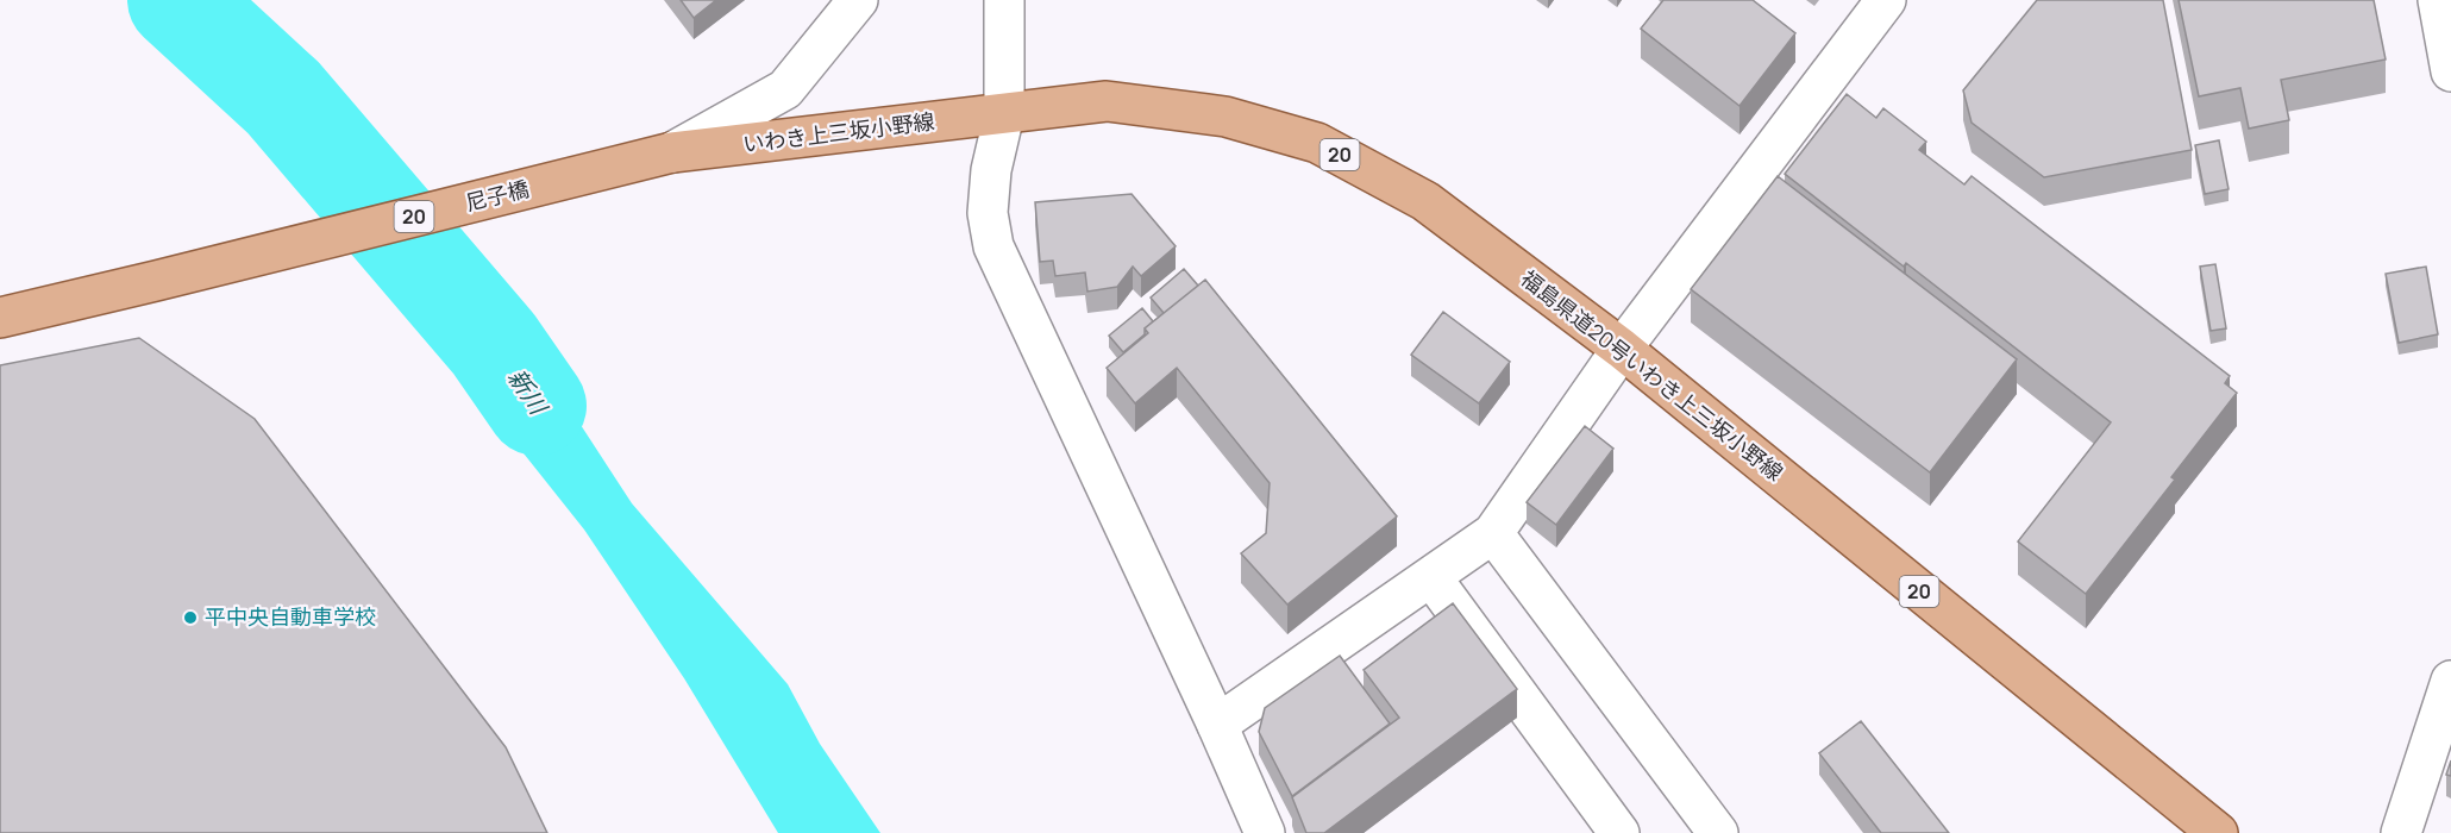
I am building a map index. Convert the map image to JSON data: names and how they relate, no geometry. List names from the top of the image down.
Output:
{
  "streets": {
    "main road": [
      "いわき上三坂小野線",
      "20",
      "尼子橋",
      "福島県道20号いわき上三坂小野線"
    ]
  },
  "crossings": [
    ["いわき上三坂小野線", "尼子橋"],
    ["いわき上三坂小野線", "福島県道20号いわき上三坂小野線"]
  ],
  "water": ["新川"],
  "places": ["平中央自動車学校"]
}
